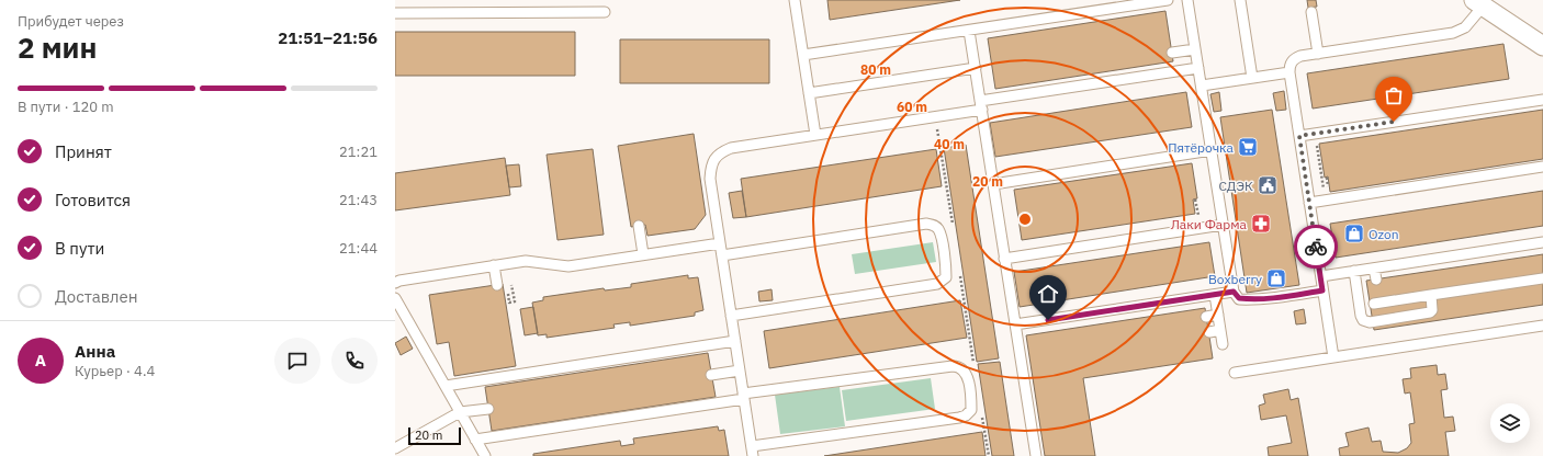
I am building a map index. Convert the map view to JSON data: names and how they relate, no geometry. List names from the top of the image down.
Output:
{
  "places": {
    "supermarket": ["Пятёрочка"],
    "public building": ["СДЭК"],
    "pharmacy": ["Лаки Фарма"],
    "shop": ["Ozon", "Boxberry"]
  },
  "scale_bar": "20 m",
  "page": {
    "heading": ["2 мин", "Прибудет через", "21:51–21:56"],
    "panel": ["Анна", "Курьер · 4.4"],
    "bar": "В пути · 120 m",
    "list": [
      ["Принят", "21:21"],
      ["Готовится", "21:43"],
      ["В пути", "21:44"],
      "Доставлен"
    ],
    "round": "А",
    "scale": "20 m"
  },
  "rings": [
    "80 m",
    "60 m",
    "40 m",
    "20 m"
  ]
}
